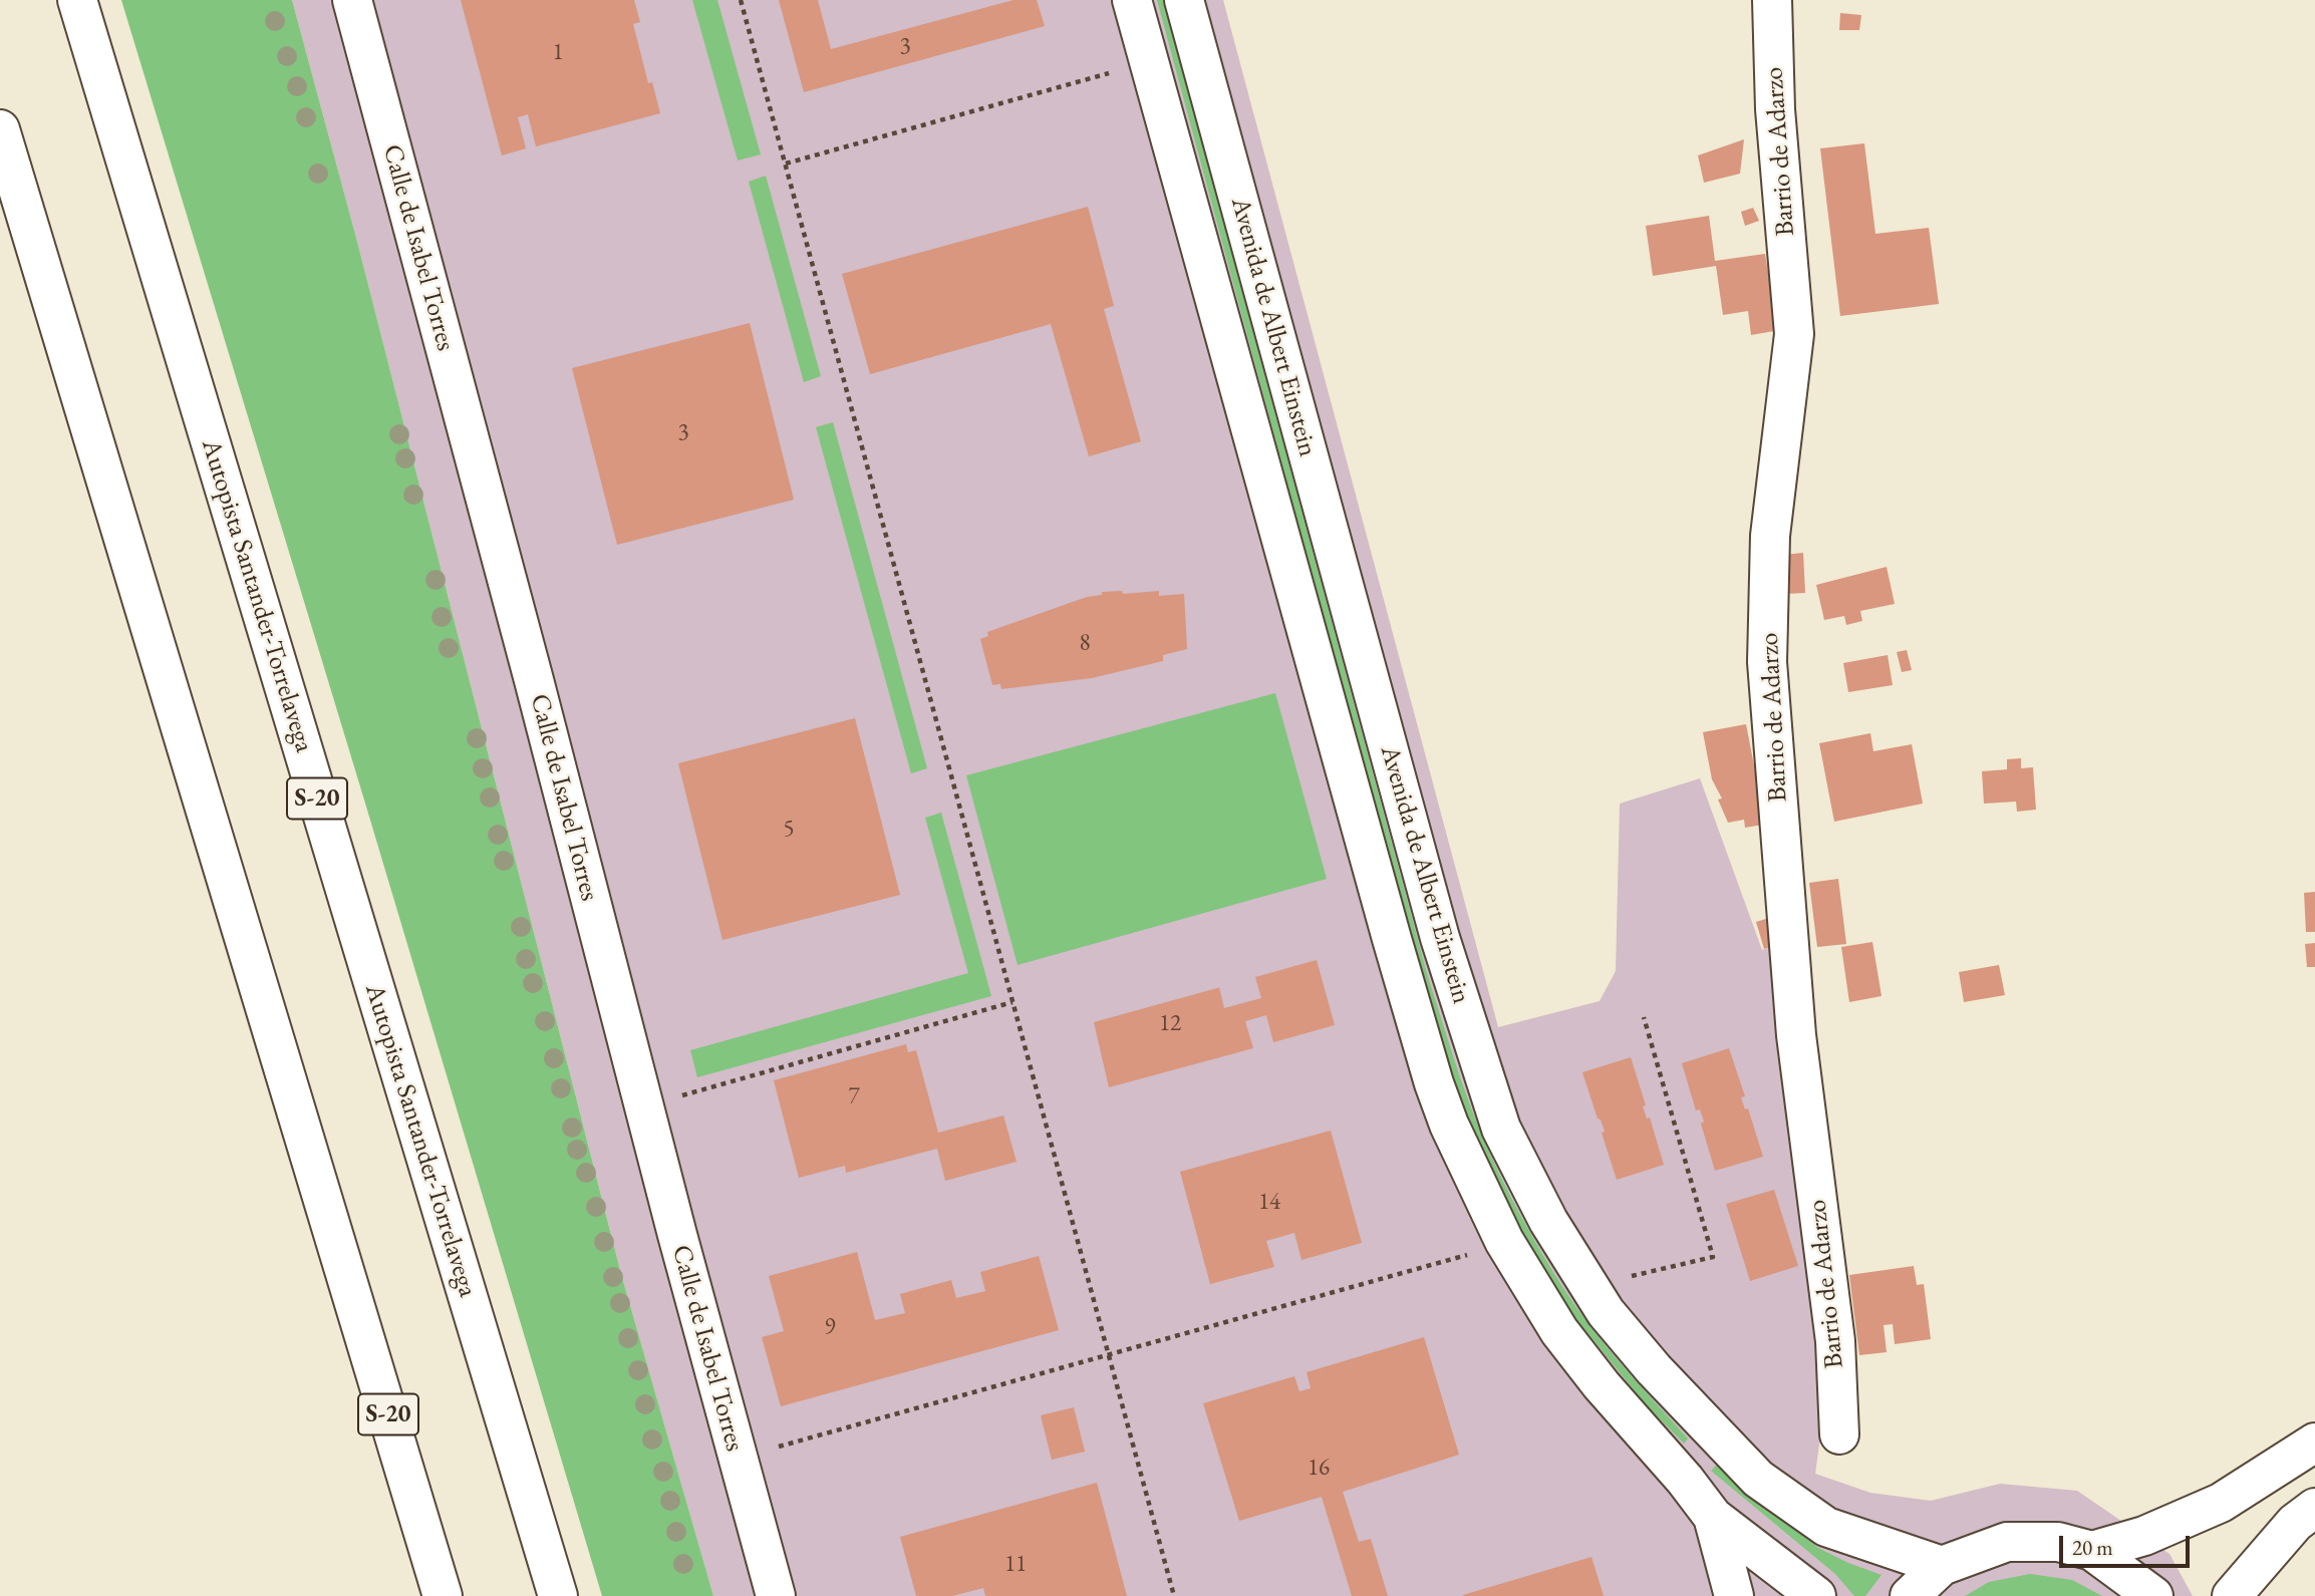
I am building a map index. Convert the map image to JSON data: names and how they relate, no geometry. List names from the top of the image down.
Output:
{
  "streets": {
    "main road": [
      "Barrio de Adarzo",
      "Calle de Isabel Torres",
      "Avenida de Albert Einstein",
      "Autopista Santander-Torrelavega",
      "S-20"
    ]
  },
  "house_numbers": [
    "3",
    "1",
    "3",
    "8",
    "5",
    "12",
    "7",
    "14",
    "9",
    "16",
    "11"
  ],
  "scale_bar": "20 m"
}
